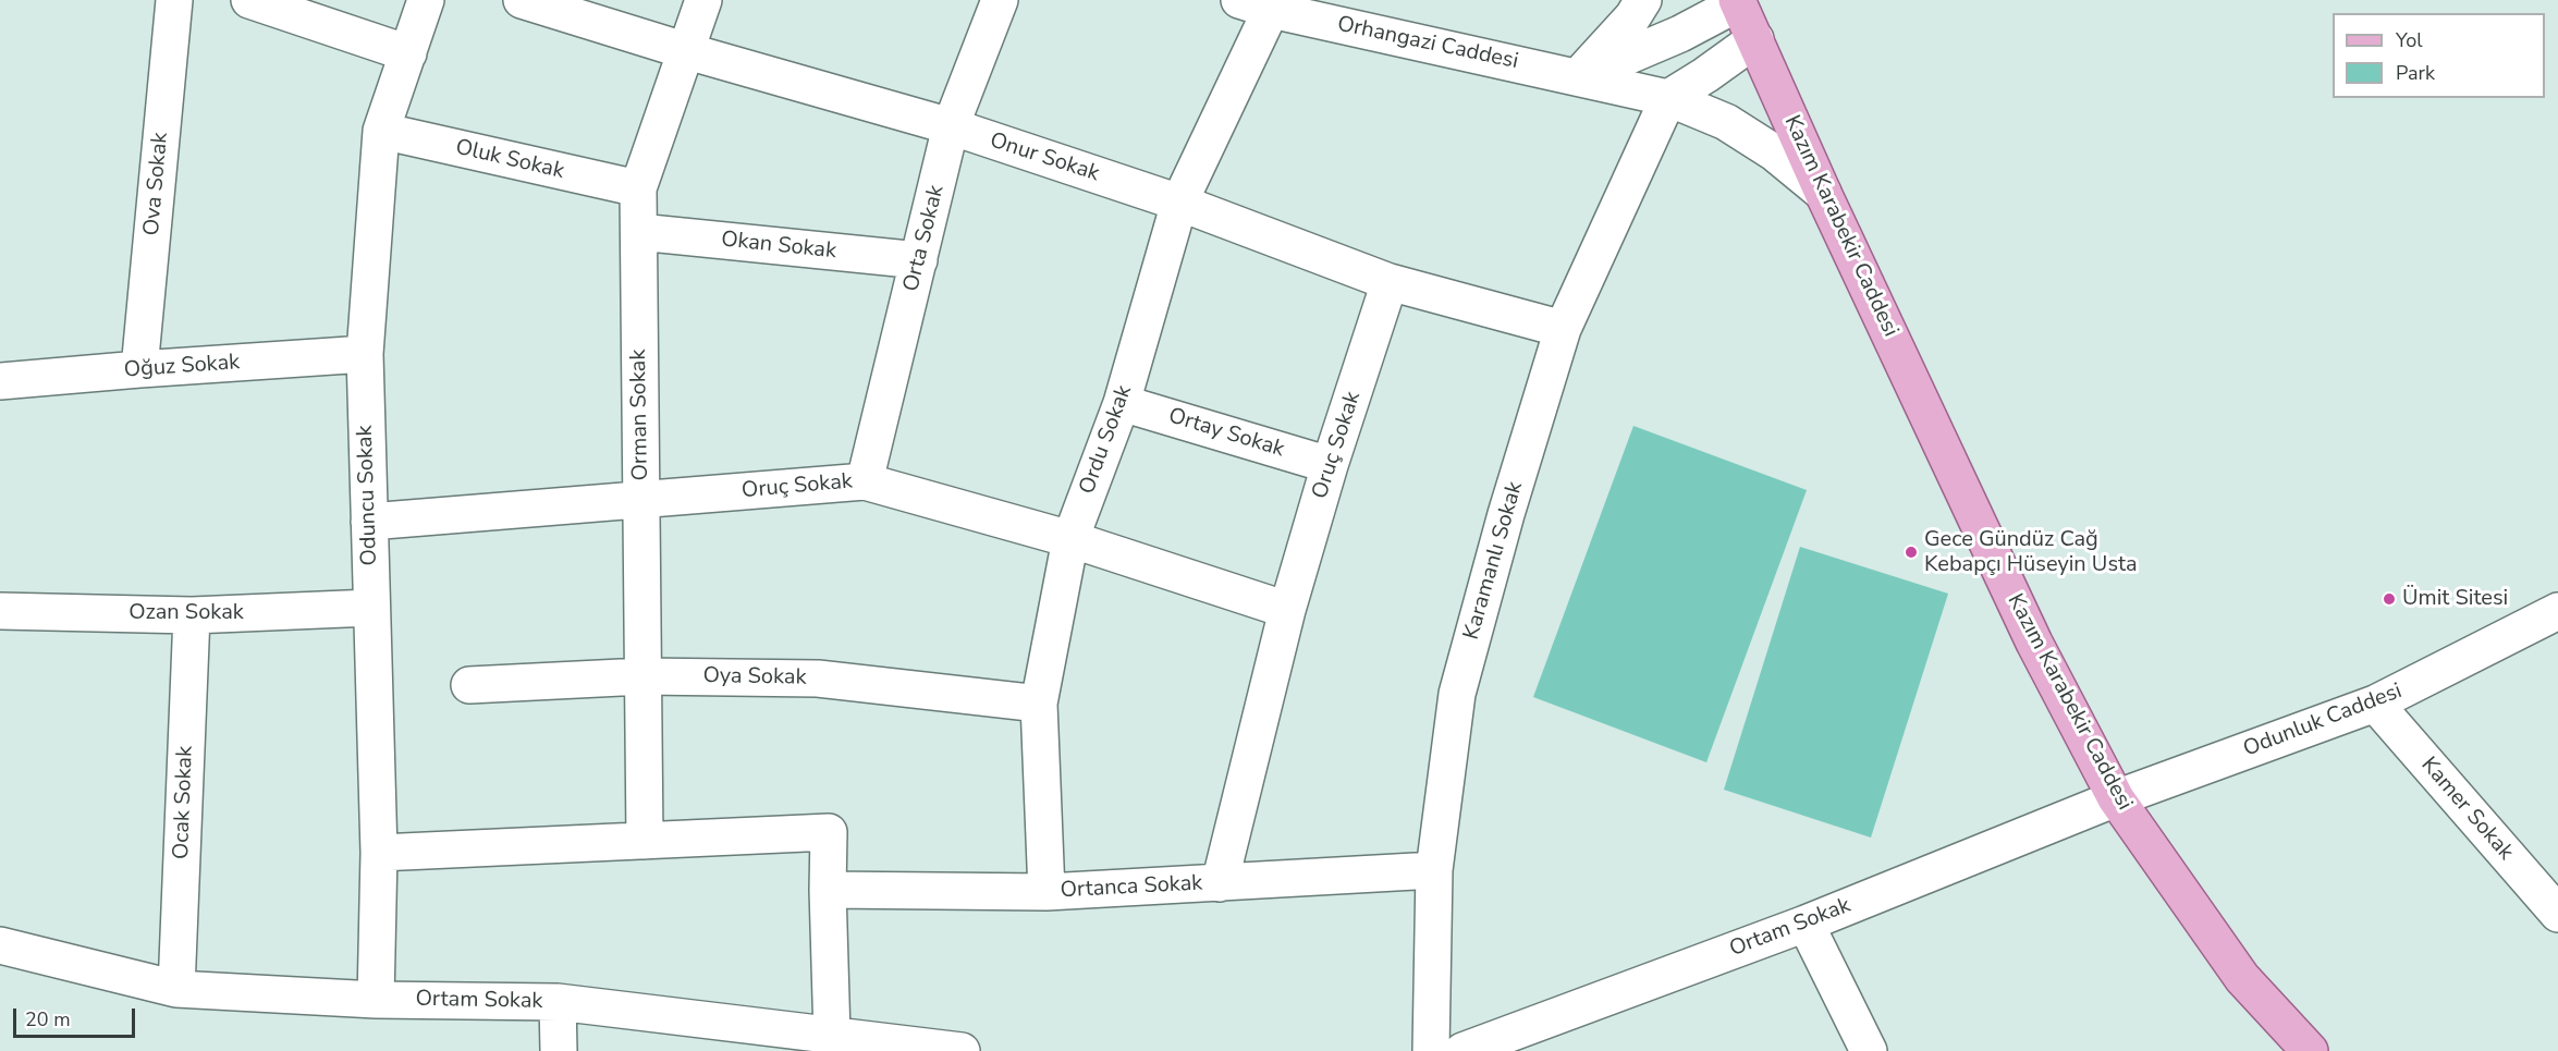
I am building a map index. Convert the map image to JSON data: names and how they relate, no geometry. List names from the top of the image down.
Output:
{
  "streets": {
    "main road": ["Kazım Karabekir Caddesi"],
    "street": [
      "Orhangazi Caddesi",
      "Onur Sokak",
      "Oluk Sokak",
      "Ova Sokak",
      "Orta Sokak",
      "Okan Sokak",
      "Oğuz Sokak",
      "Orman Sokak",
      "Ortay Sokak",
      "Ordu Sokak",
      "Oruç Sokak",
      "Oduncu Sokak",
      "Karamanlı Sokak",
      "Ozan Sokak",
      "Oya Sokak",
      "Odunluk Caddesi",
      "Ocak Sokak",
      "Kamer Sokak",
      "Ortanca Sokak",
      "Ortam Sokak"
    ]
  },
  "crossings": [
    ["Orhangazi Caddesi", "Kazım Karabekir Caddesi"],
    ["Orhangazi Caddesi", "Ordu Sokak"],
    ["Orhangazi Caddesi", "Karamanlı Sokak"],
    ["Onur Sokak", "Orta Sokak"],
    ["Onur Sokak", "Orman Sokak"],
    ["Onur Sokak", "Ordu Sokak"],
    ["Onur Sokak", "Oruç Sokak"],
    ["Onur Sokak", "Karamanlı Sokak"],
    ["Oluk Sokak", "Orman Sokak"],
    ["Oluk Sokak", "Oduncu Sokak"],
    ["Ova Sokak", "Oğuz Sokak"],
    ["Kazım Karabekir Caddesi", "Odunluk Caddesi"],
    ["Kazım Karabekir Caddesi", "Ortam Sokak"],
    ["Orta Sokak", "Okan Sokak"],
    ["Orta Sokak", "Oruç Sokak"],
    ["Okan Sokak", "Orman Sokak"],
    ["Oğuz Sokak", "Oduncu Sokak"],
    ["Orman Sokak", "Oruç Sokak"],
    ["Orman Sokak", "Oya Sokak"],
    ["Ortay Sokak", "Ordu Sokak"],
    ["Ortay Sokak", "Oruç Sokak"],
    ["Ordu Sokak", "Oruç Sokak"],
    ["Ordu Sokak", "Oya Sokak"],
    ["Ordu Sokak", "Ortanca Sokak"],
    ["Oruç Sokak", "Oduncu Sokak"],
    ["Oruç Sokak", "Ortanca Sokak"],
    ["Oduncu Sokak", "Ozan Sokak"],
    ["Oduncu Sokak", "Ortam Sokak"],
    ["Karamanlı Sokak", "Ortanca Sokak"],
    ["Ozan Sokak", "Ocak Sokak"],
    ["Odunluk Caddesi", "Kamer Sokak"],
    ["Odunluk Caddesi", "Ortam Sokak"],
    ["Ocak Sokak", "Ortam Sokak"]
  ],
  "places": ["Gece Gündüz Cağ Kebapçı Hüseyin Usta", "Ümit Sitesi"],
  "legend": ["Yol", "Park"],
  "scale_bar": "20 m"
}
